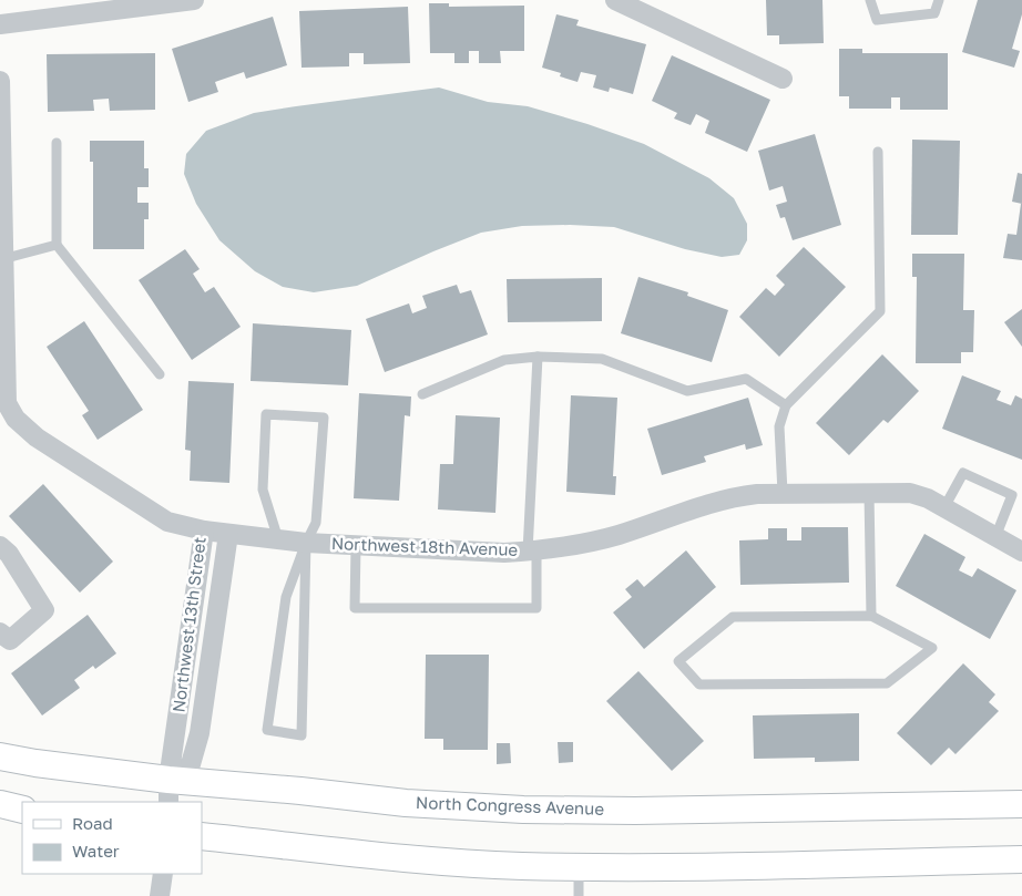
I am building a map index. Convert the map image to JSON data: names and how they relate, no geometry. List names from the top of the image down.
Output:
{
  "streets": {
    "main road": ["North Congress Avenue"],
    "street": ["Northwest 18th Avenue", "Northwest 13th Street"]
  },
  "crossings": [
    ["Northwest 18th Avenue", "Northwest 13th Street"],
    ["Northwest 13th Street", "North Congress Avenue"]
  ],
  "legend": ["Road", "Water"]
}
